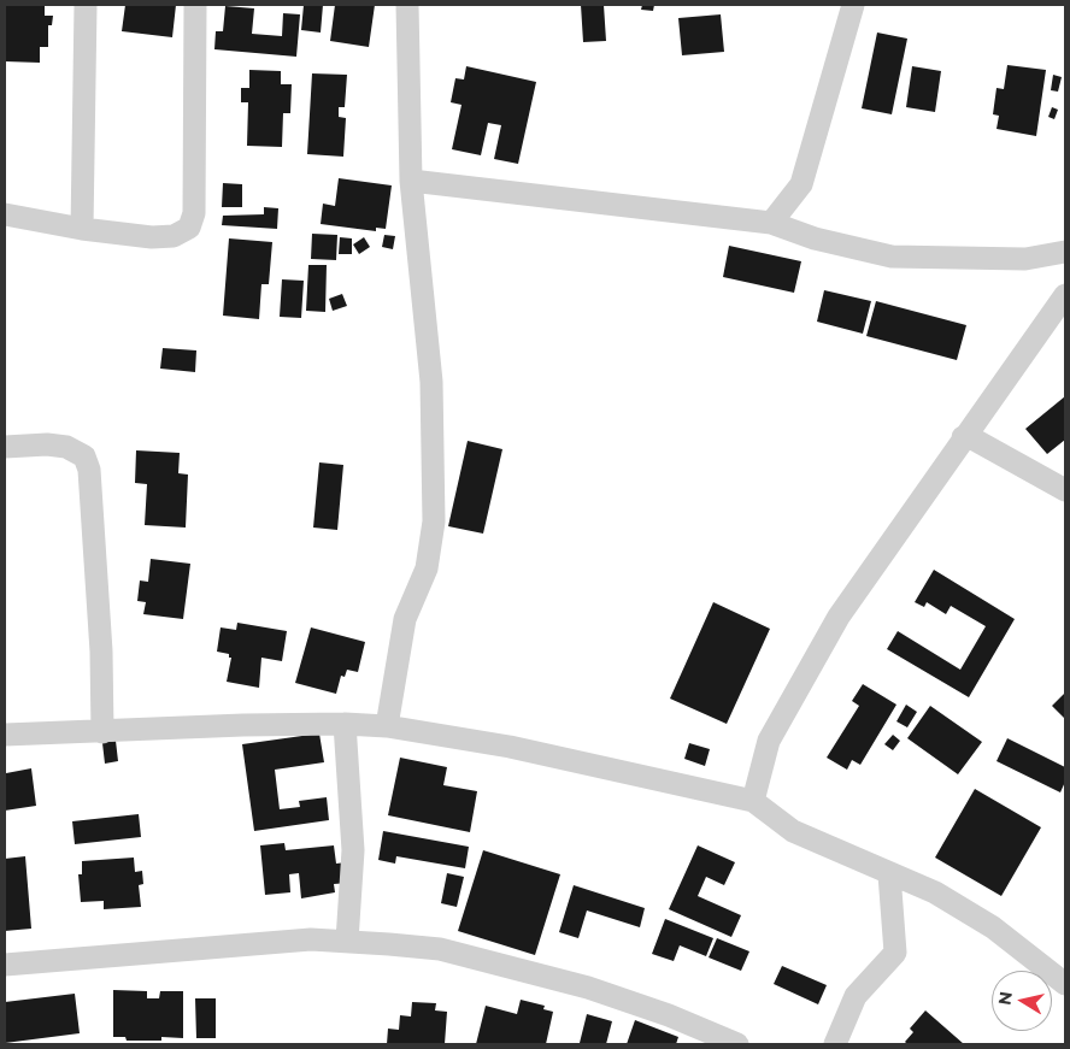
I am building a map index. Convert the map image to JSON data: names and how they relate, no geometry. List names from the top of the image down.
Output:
{
  "north": "left"
}
